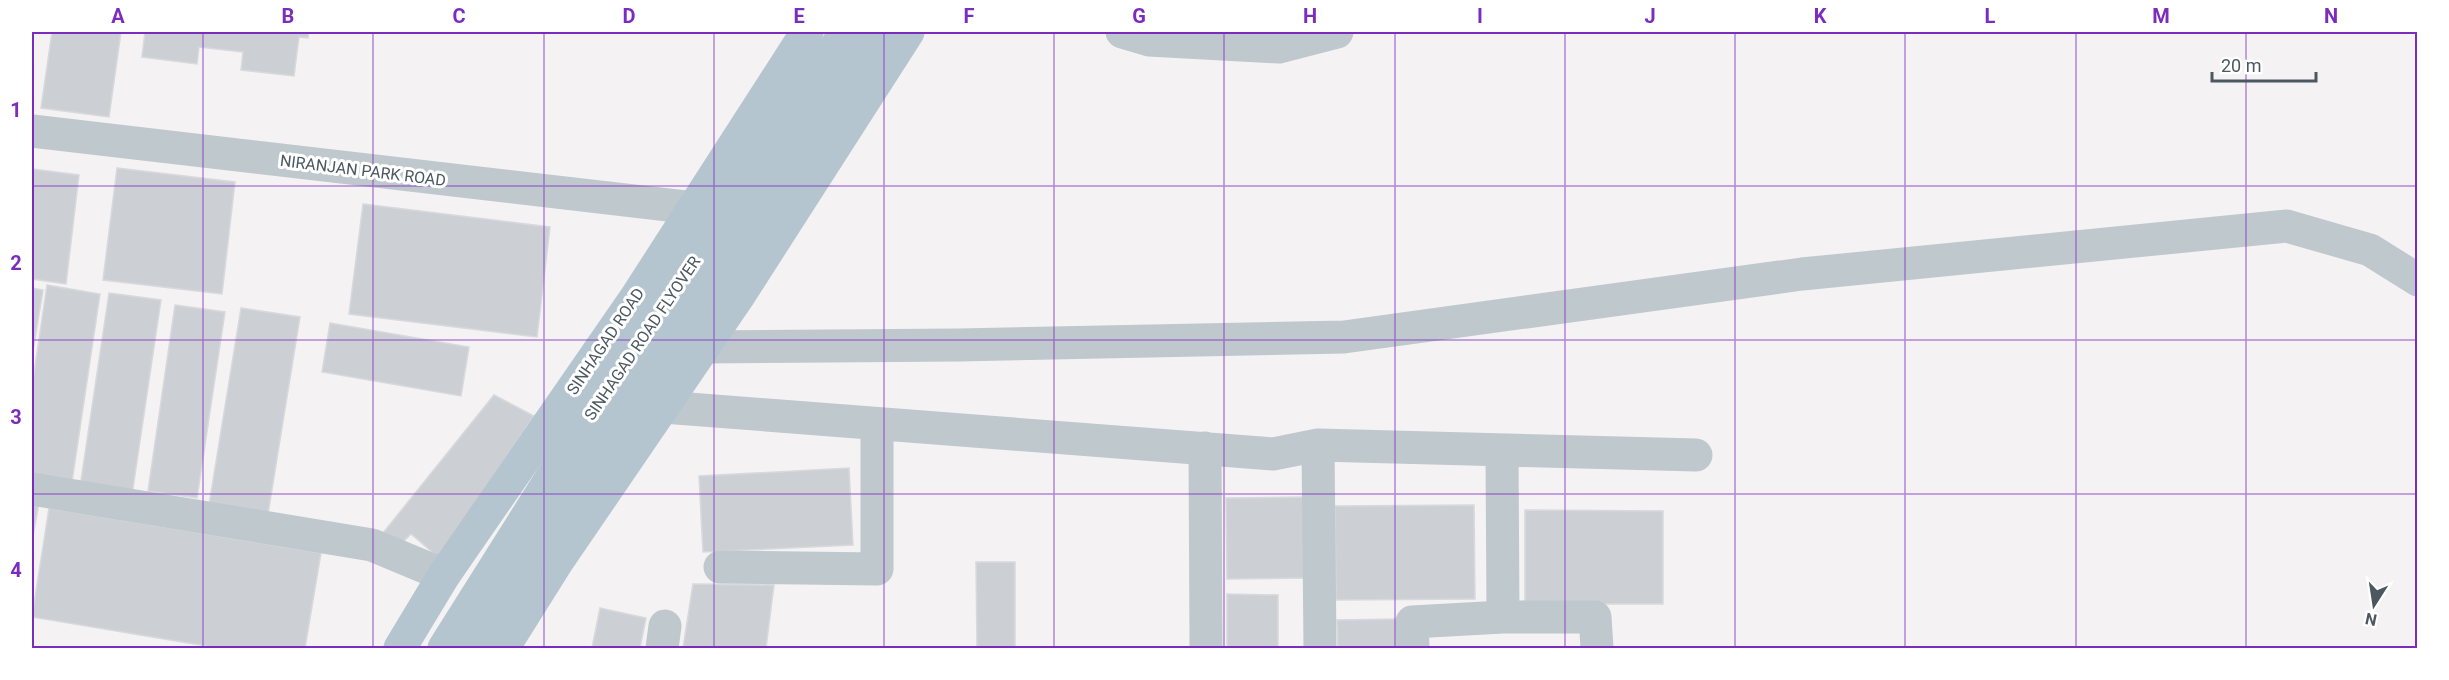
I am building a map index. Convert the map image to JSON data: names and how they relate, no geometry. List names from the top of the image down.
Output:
{
  "streets": {
    "main road": ["SINHAGAD ROAD FLYOVER", "SINHAGAD ROAD"],
    "street": ["NIRANJAN PARK ROAD"]
  },
  "crossings": [
    ["NIRANJAN PARK ROAD", "SINHAGAD ROAD"]
  ],
  "scale_bar": "20 m",
  "north": "bottom",
  "grid": {
    "columns": [
      "A",
      "B",
      "C",
      "D",
      "E",
      "F",
      "G",
      "H",
      "I",
      "J",
      "K",
      "L",
      "M",
      "N"
    ],
    "rows": [
      "1",
      "2",
      "3",
      "4"
    ]
  }
}
